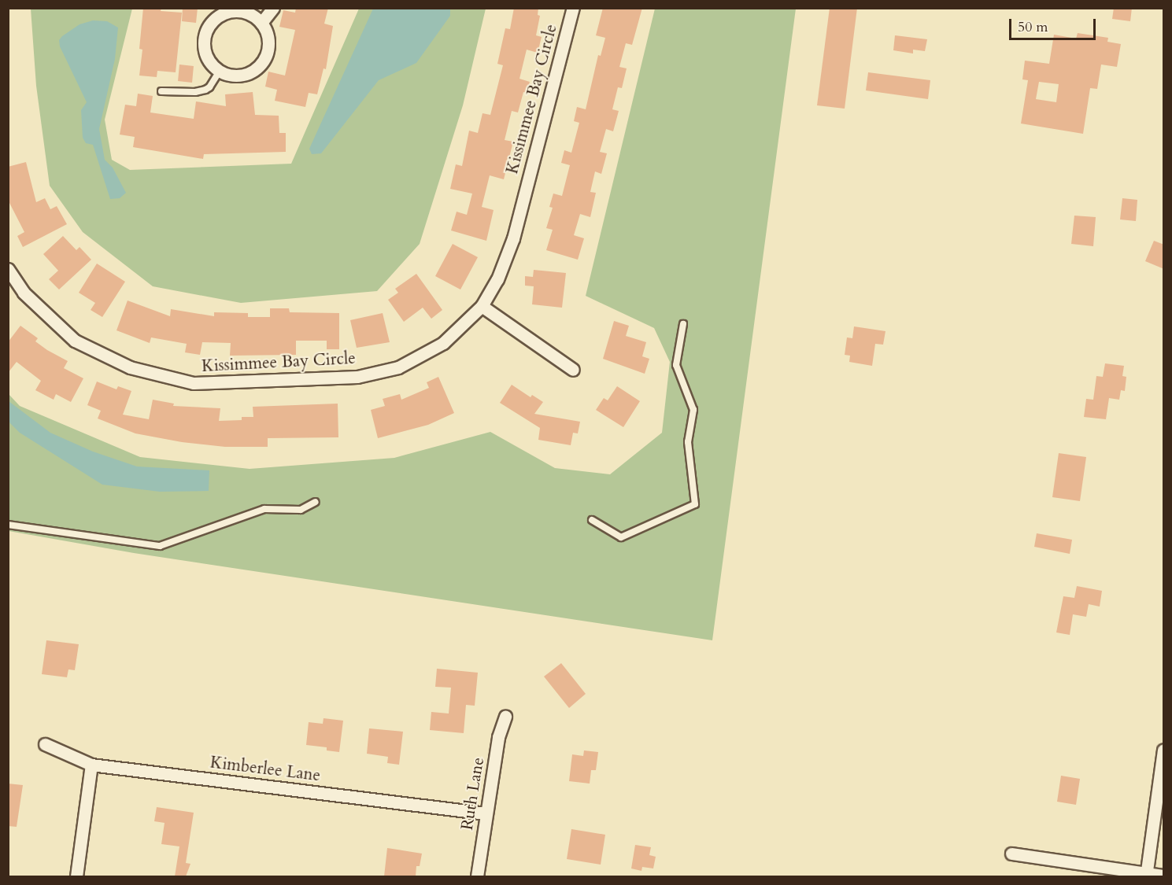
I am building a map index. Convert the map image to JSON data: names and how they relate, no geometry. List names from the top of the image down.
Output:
{
  "streets": {
    "street": ["Kissimmee Bay Circle", "Kimberlee Lane", "Ruth Lane"]
  },
  "crossings": [
    ["Kimberlee Lane", "Ruth Lane"]
  ],
  "scale_bar": "50 m"
}
